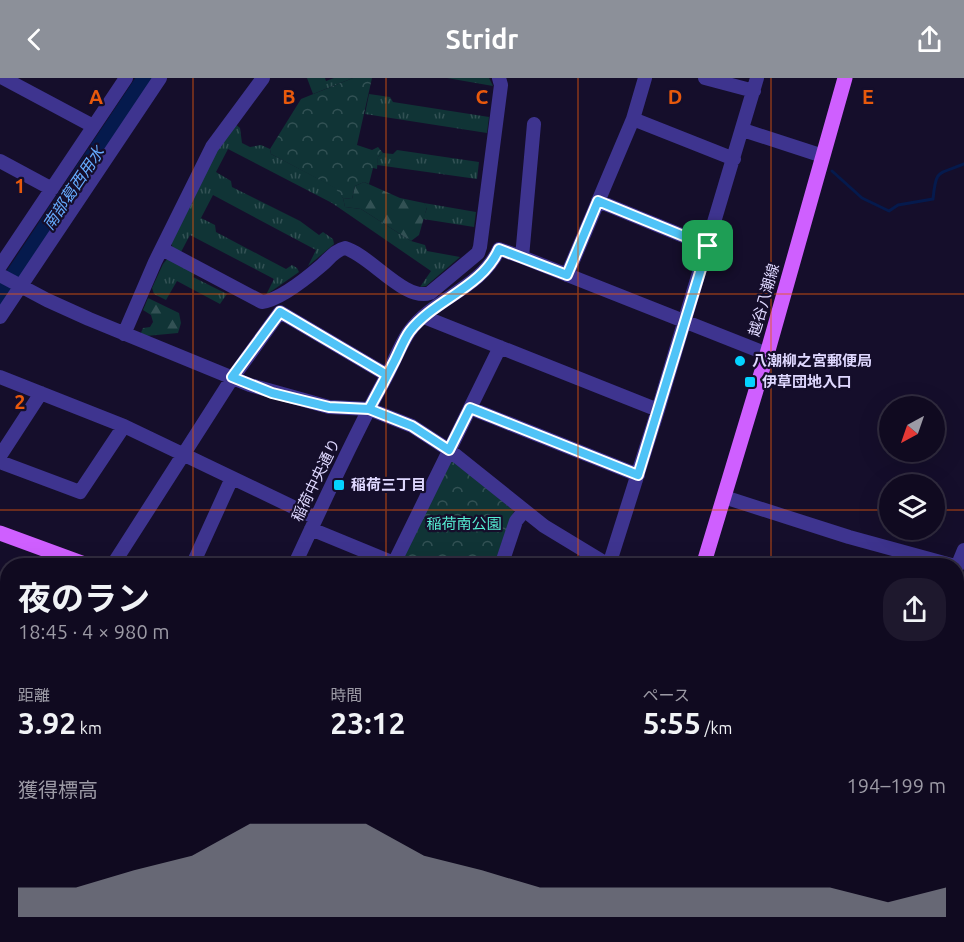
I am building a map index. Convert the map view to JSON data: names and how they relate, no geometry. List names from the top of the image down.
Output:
{
  "streets": {
    "main road": ["越谷八潮線"],
    "street": ["稲荷中央通り"]
  },
  "water": ["南部葛西用水"],
  "parks": ["稲荷南公園"],
  "places": {
    "other": ["八潮柳之宮郵便局"],
    "transit": ["伊草団地入口", "稲荷三丁目"]
  },
  "north": "bottom left",
  "page": {
    "header": "Stridr",
    "heading": ["夜のラン", "18:45 · 4 × 980 m"],
    "stats": [
      ["距離", "3.92 km"],
      ["時間", "23:12"],
      ["ペース", "5:55 /km"]
    ],
    "chart": ["獲得標高", "194–199 m"]
  },
  "grid": {
    "columns": [
      "A",
      "B",
      "C",
      "D",
      "E"
    ],
    "rows": ["1", "2"]
  }
}
